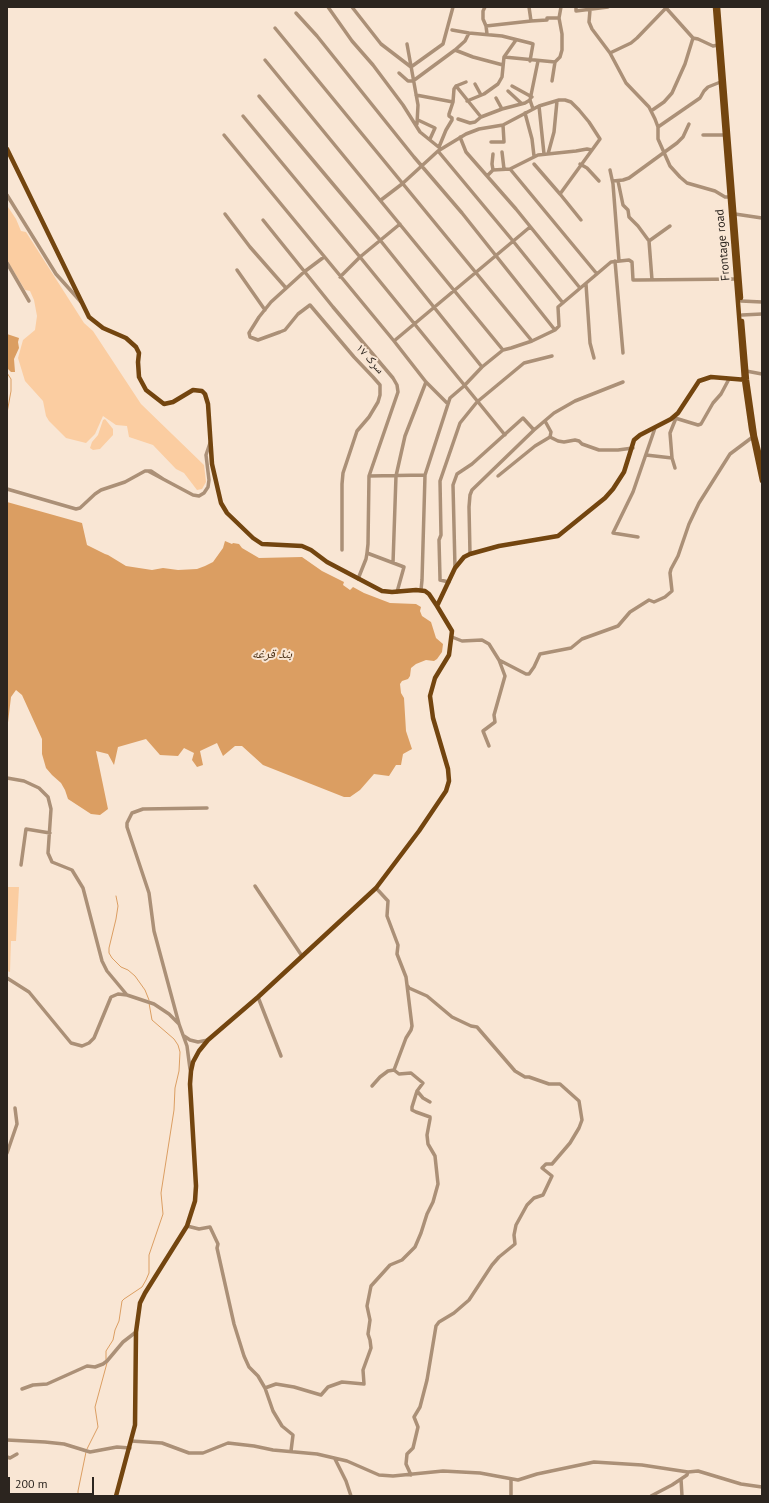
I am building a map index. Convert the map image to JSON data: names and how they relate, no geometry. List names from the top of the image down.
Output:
{
  "streets": {
    "main road": ["Frontage road"],
    "street": ["سرک ۱۷"]
  },
  "water": ["بندٔ قرغه"],
  "scale_bar": "200 m"
}
